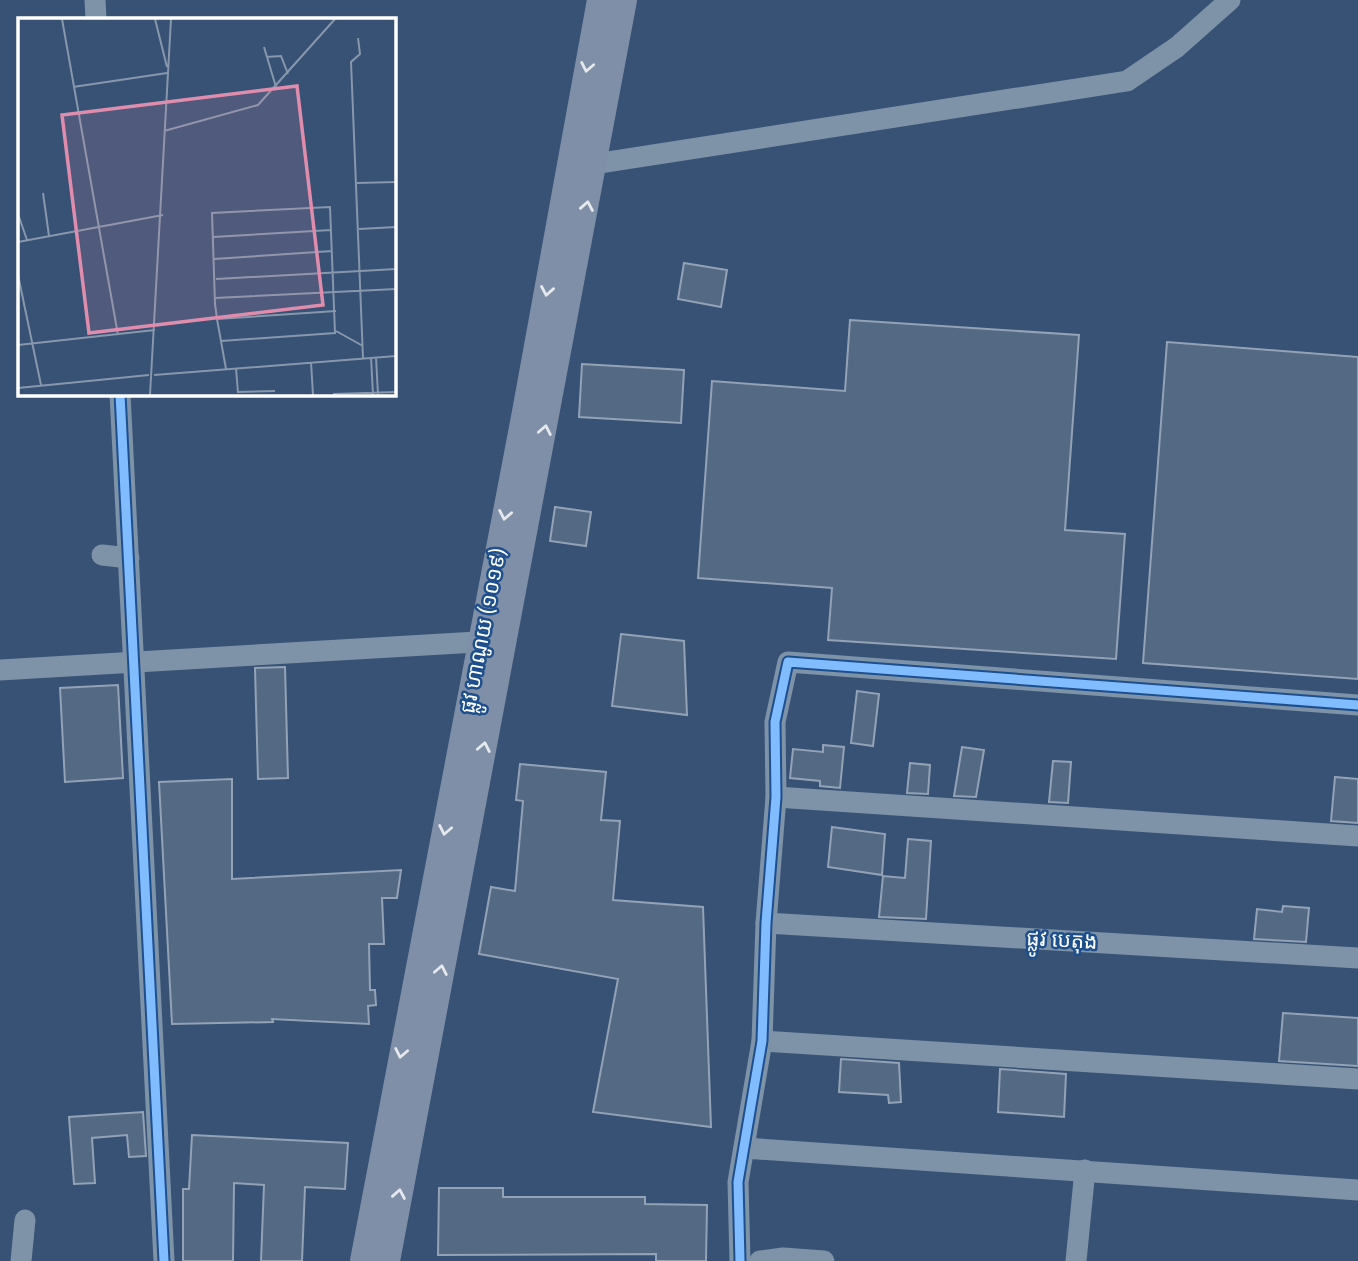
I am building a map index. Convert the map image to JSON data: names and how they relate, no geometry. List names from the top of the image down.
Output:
{
  "streets": {
    "main road": ["ផ្លូវ ហាណូយ (១០១៩)"],
    "street": ["ផ្លូវ បេតុង"]
  }
}
